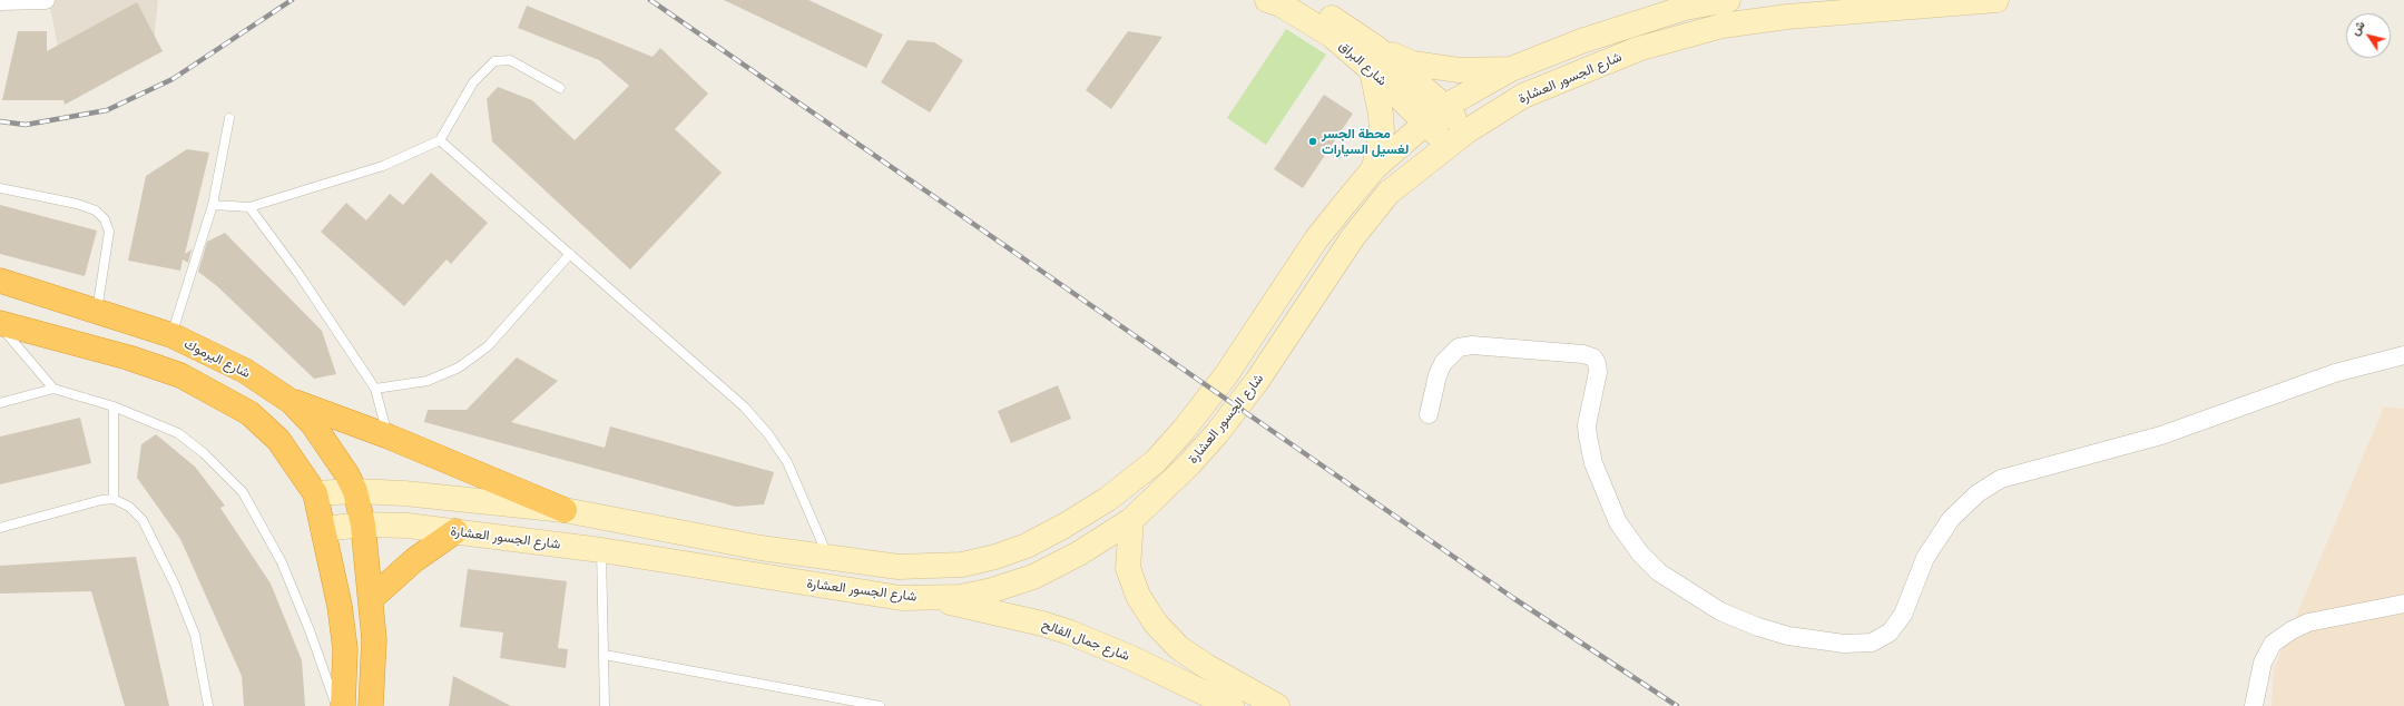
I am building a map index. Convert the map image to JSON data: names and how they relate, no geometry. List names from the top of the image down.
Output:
{
  "streets": {
    "highway": ["شارع اليرموك"],
    "main road": ["شارع البراق", "شارع الجسور العشارة", "شارع جمال الفالح"]
  },
  "crossings": [
    ["شارع البراق", "شارع الجسور العشارة"],
    ["شارع الجسور العشارة", "شارع اليرموك"],
    ["شارع الجسور العشارة", "شارع جمال الفالح"]
  ],
  "places": ["محطة الجسر لغسيل السيارات"],
  "north": "top left"
}
